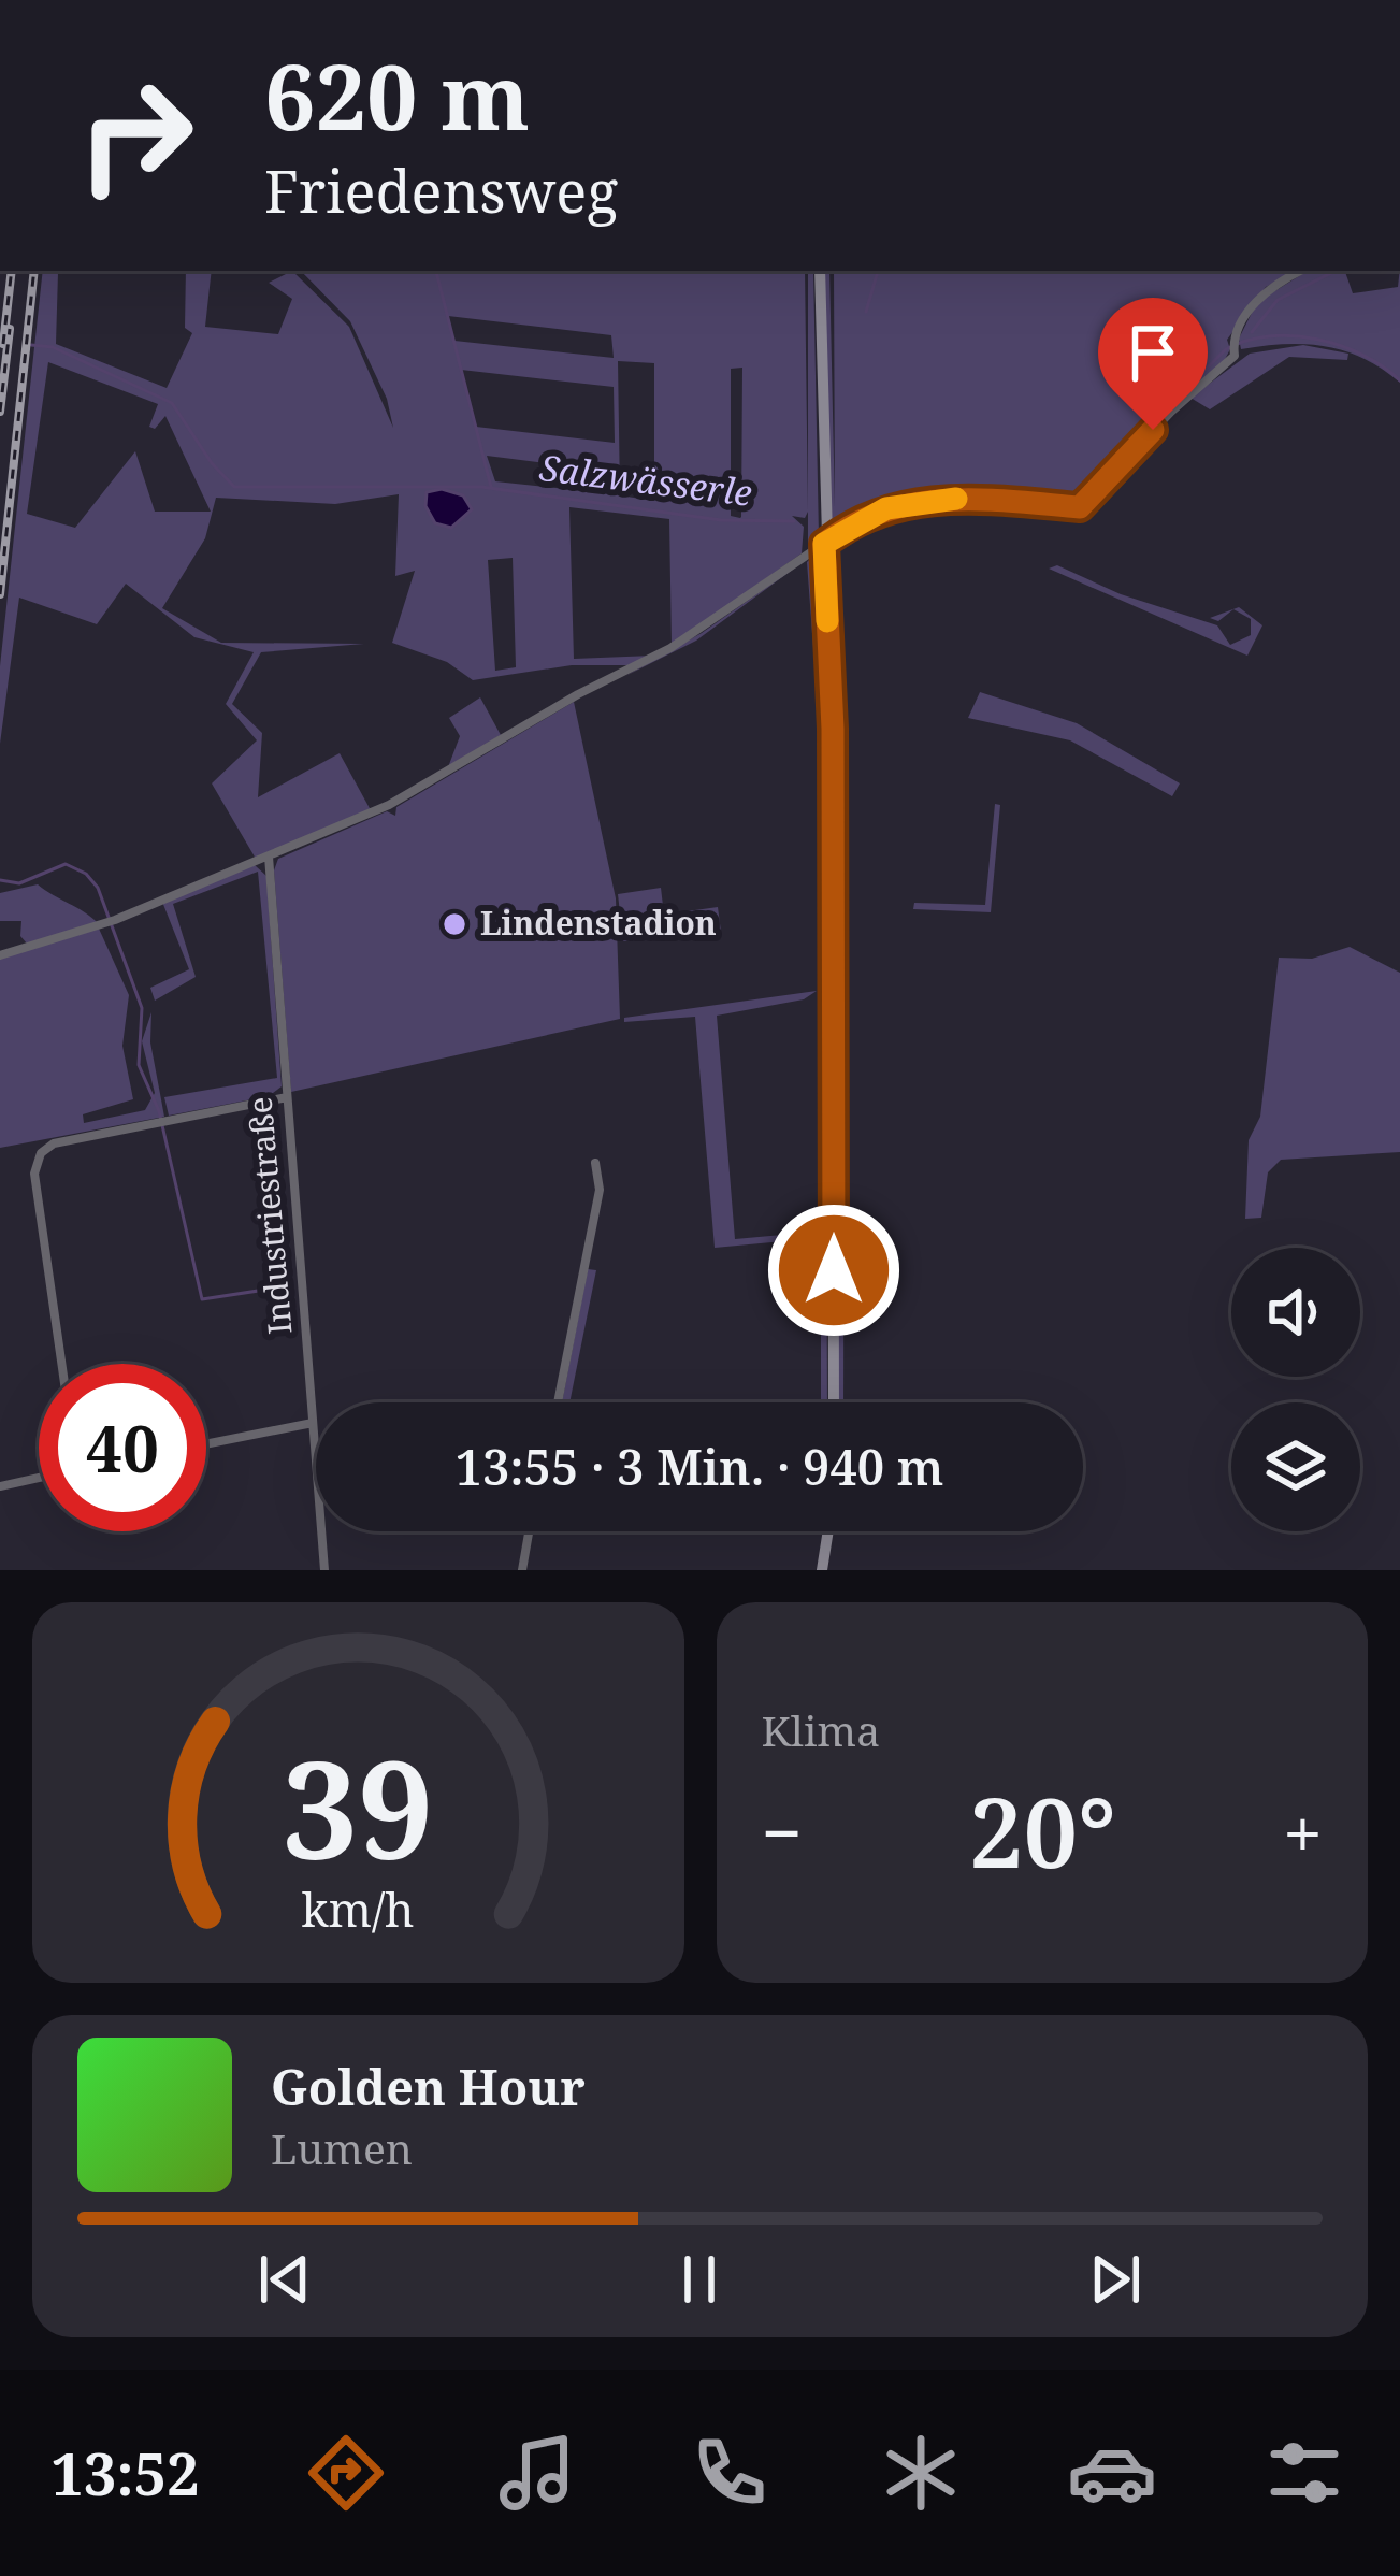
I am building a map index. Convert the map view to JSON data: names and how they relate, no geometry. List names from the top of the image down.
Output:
{
  "streets": {
    "street": ["Industriestraße"]
  },
  "water": ["Salzwässerle"],
  "places": ["Lindenstadion"],
  "page": {
    "turn": ["620 m", "Friedensweg"],
    "limit": "40",
    "trip": "13:55 · 3 Min. · 940 m",
    "tile": "Klima",
    "heat": ["−", "20°", "+"],
    "song": ["Golden Hour", "Lumen"],
    "tabs": "13:52",
    "gauge": ["39", "km/h"]
  }
}
